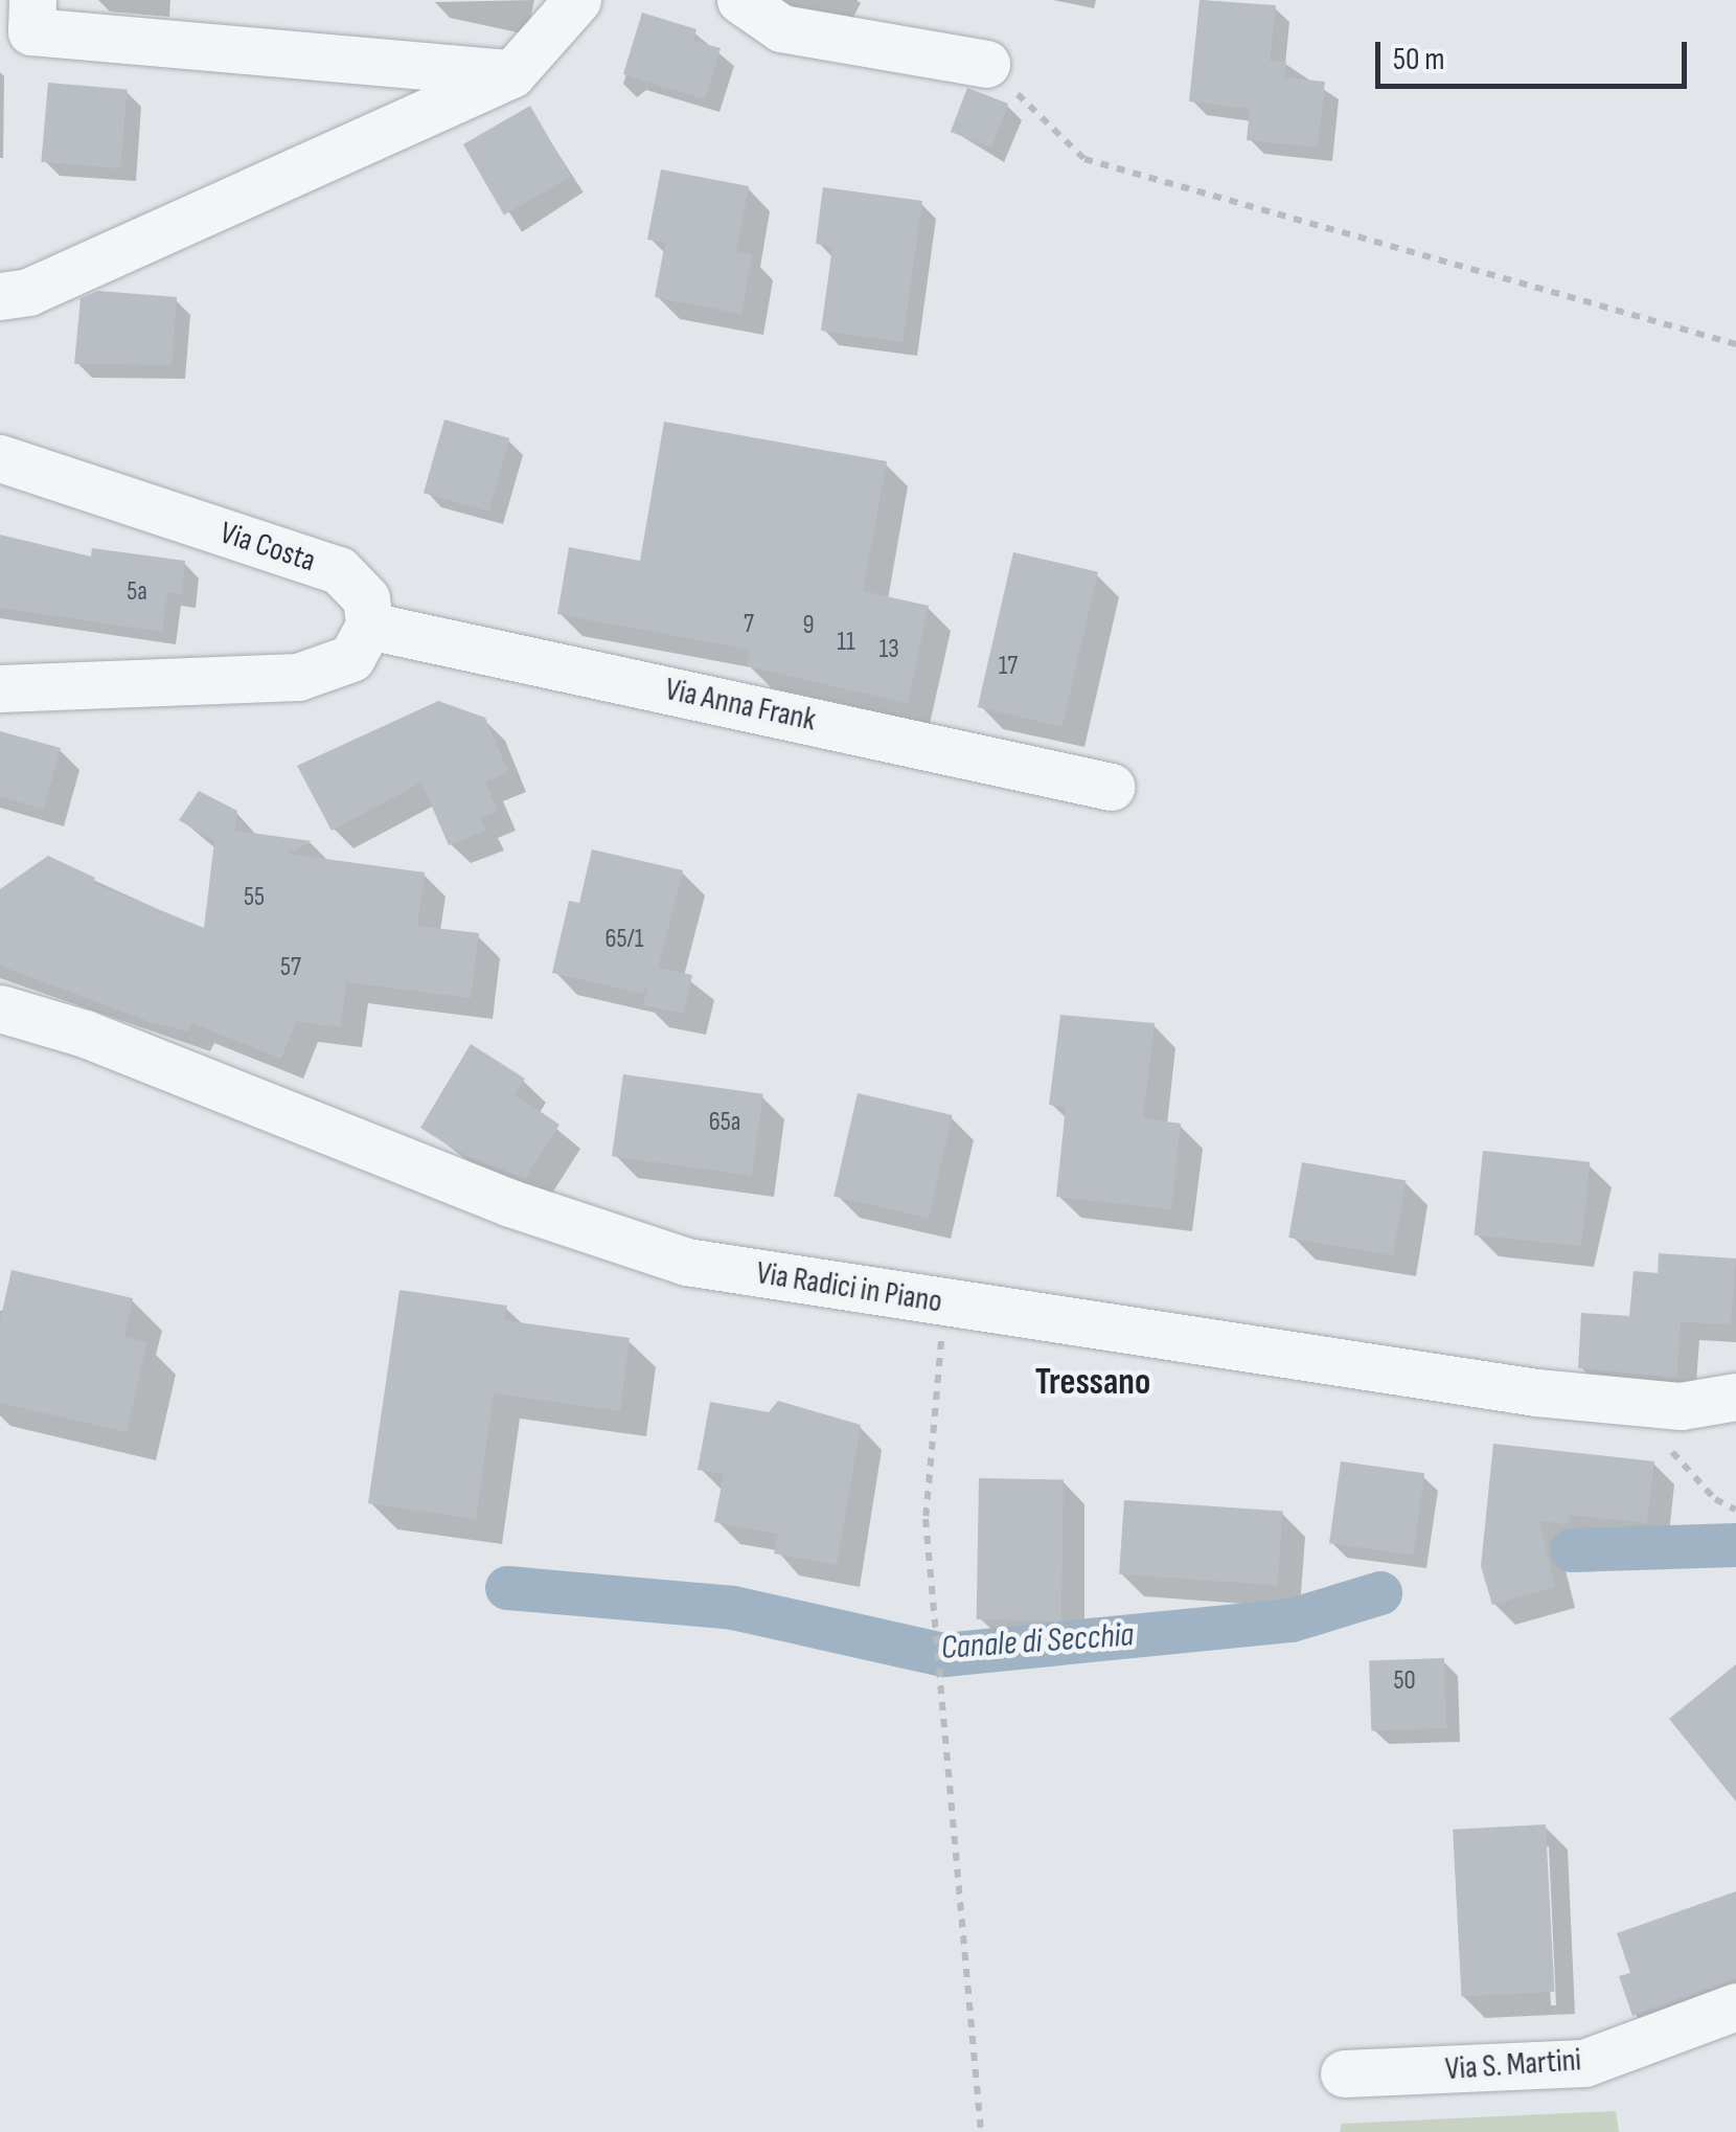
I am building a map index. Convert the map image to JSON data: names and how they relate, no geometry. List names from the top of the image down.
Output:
{
  "streets": {
    "street": [
      "Via Costa",
      "Via Anna Frank",
      "Via Radici in Piano",
      "Via S. Martini"
    ]
  },
  "crossings": [
    ["Via Costa", "Via Anna Frank"]
  ],
  "districts": ["Tressano"],
  "water": ["Canale di Secchia"],
  "house_numbers": [
    "5a",
    "7",
    "9",
    "11",
    "13",
    "17",
    "55",
    "65/1",
    "57",
    "65a",
    "50"
  ],
  "scale_bar": "50 m"
}
